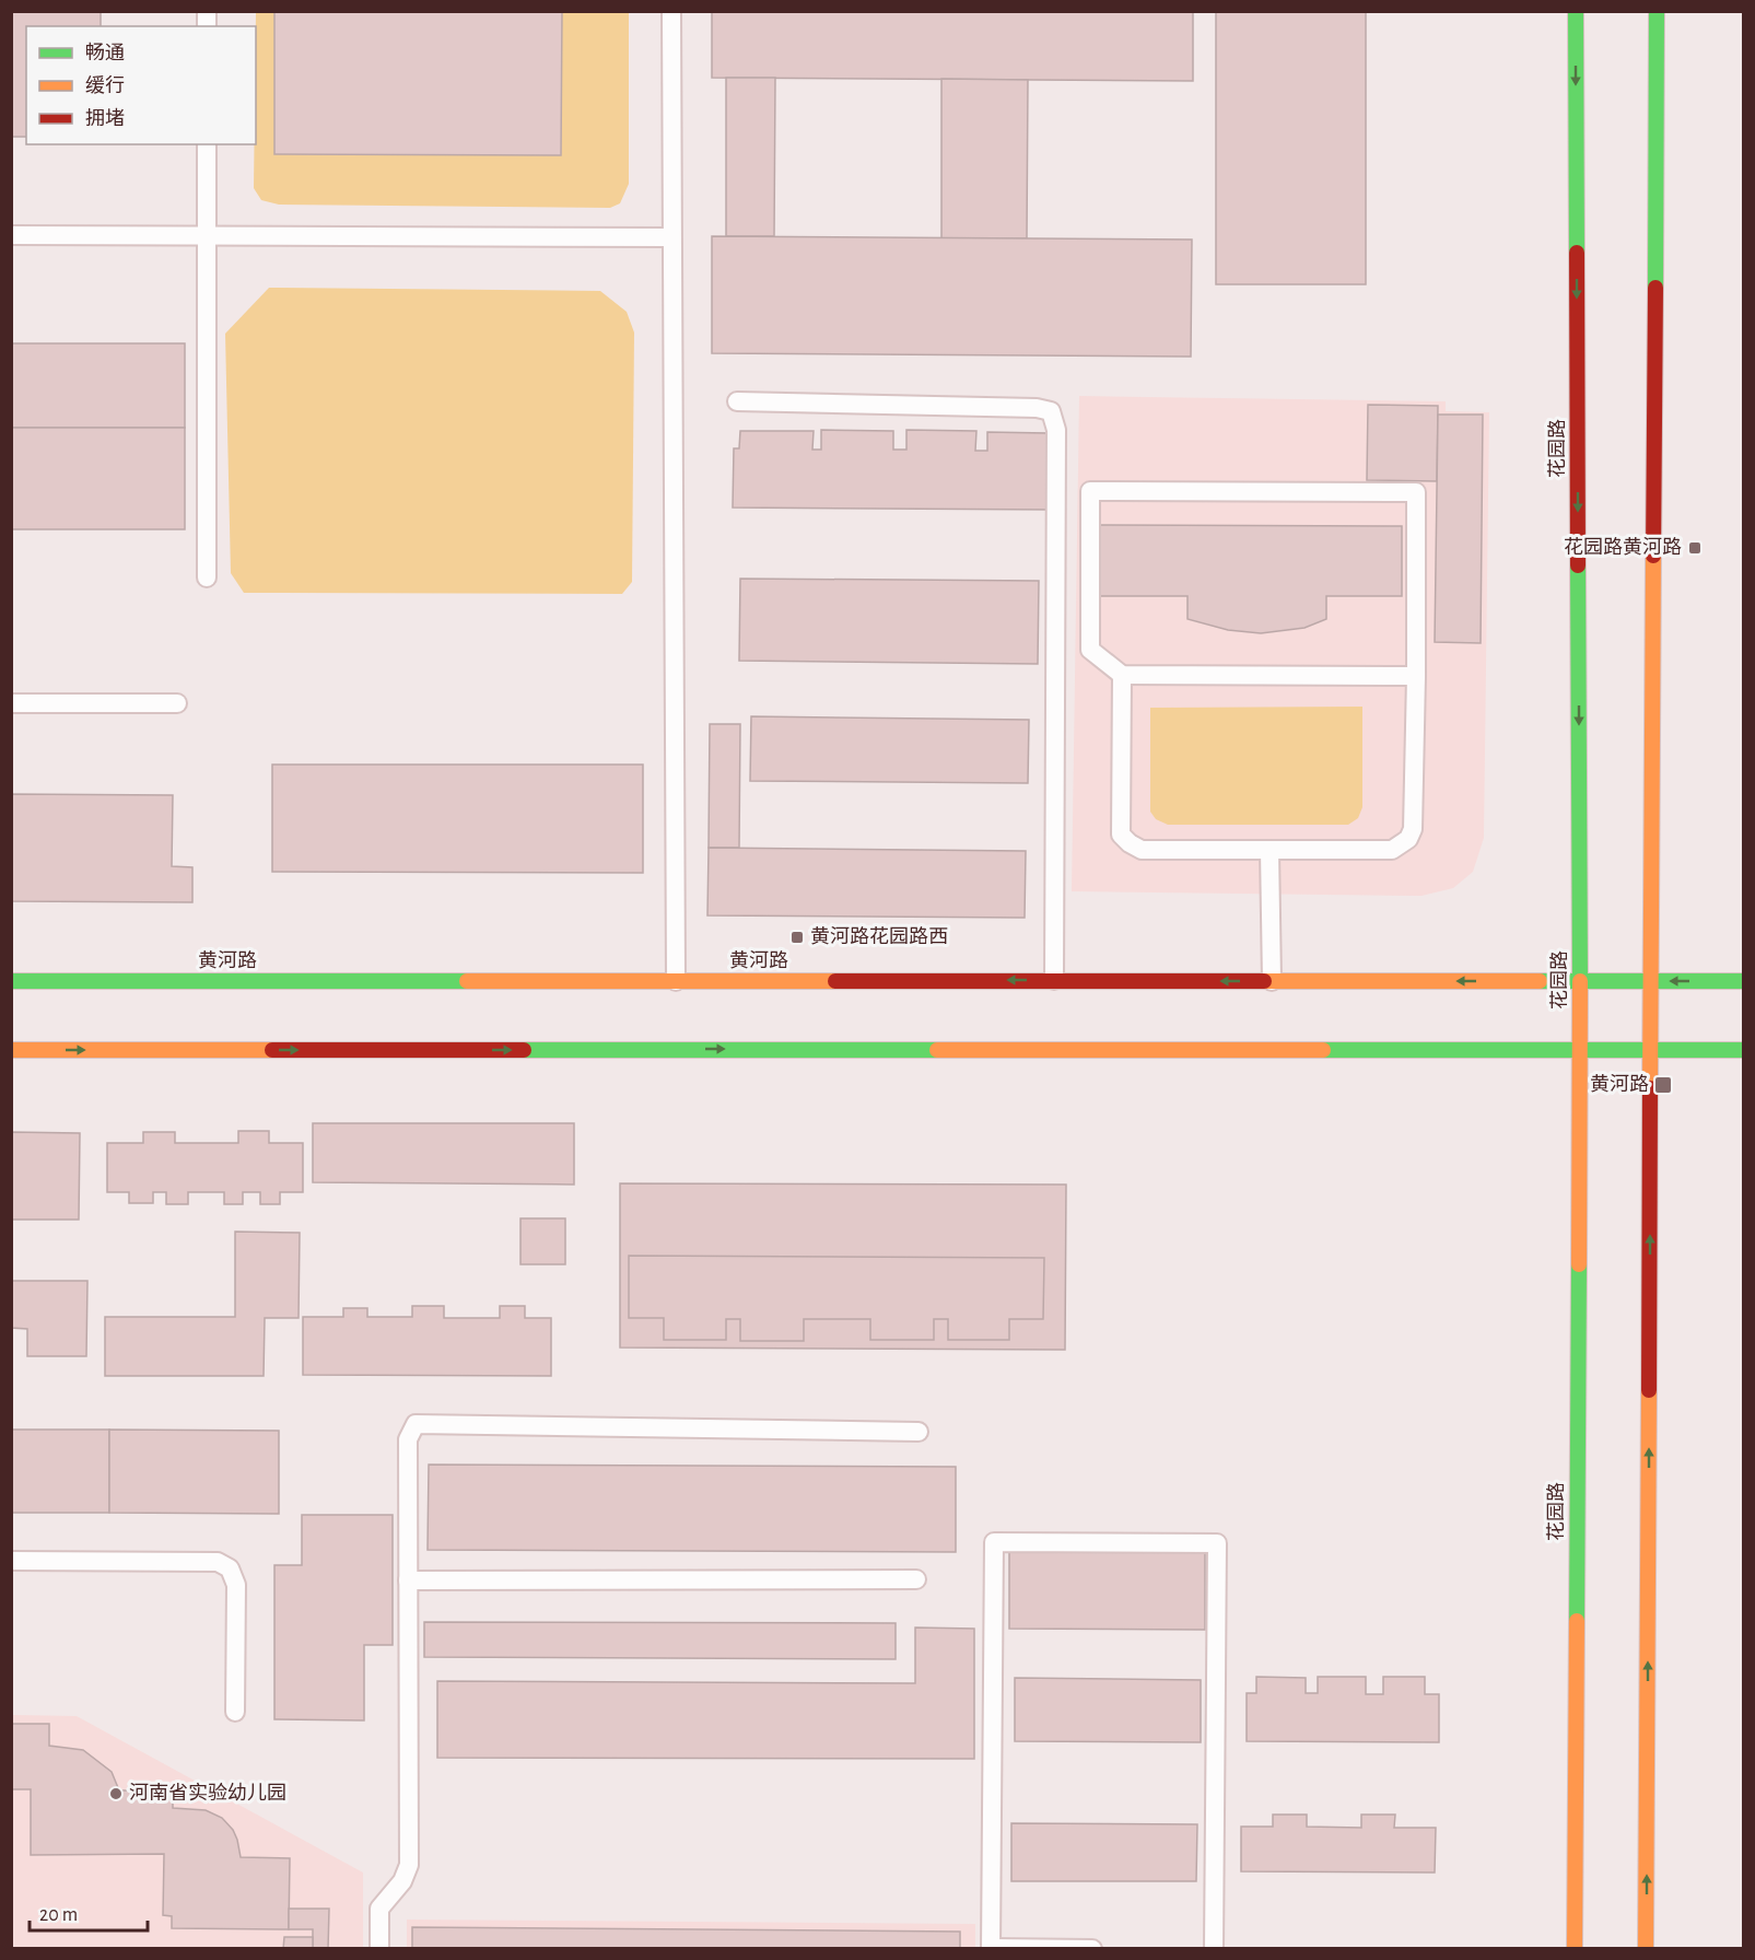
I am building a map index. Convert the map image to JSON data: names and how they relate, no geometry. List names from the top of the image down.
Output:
{
  "streets": {
    "main road": ["花园路", "黄河路"]
  },
  "crossings": [
    ["花园路", "黄河路"]
  ],
  "places": {
    "transit": ["花园路黄河路", "黄河路花园路西", "黄河路"],
    "other": ["河南省实验幼儿园"]
  },
  "legend": ["畅通", "缓行", "拥堵"],
  "scale_bar": "20 m"
}
